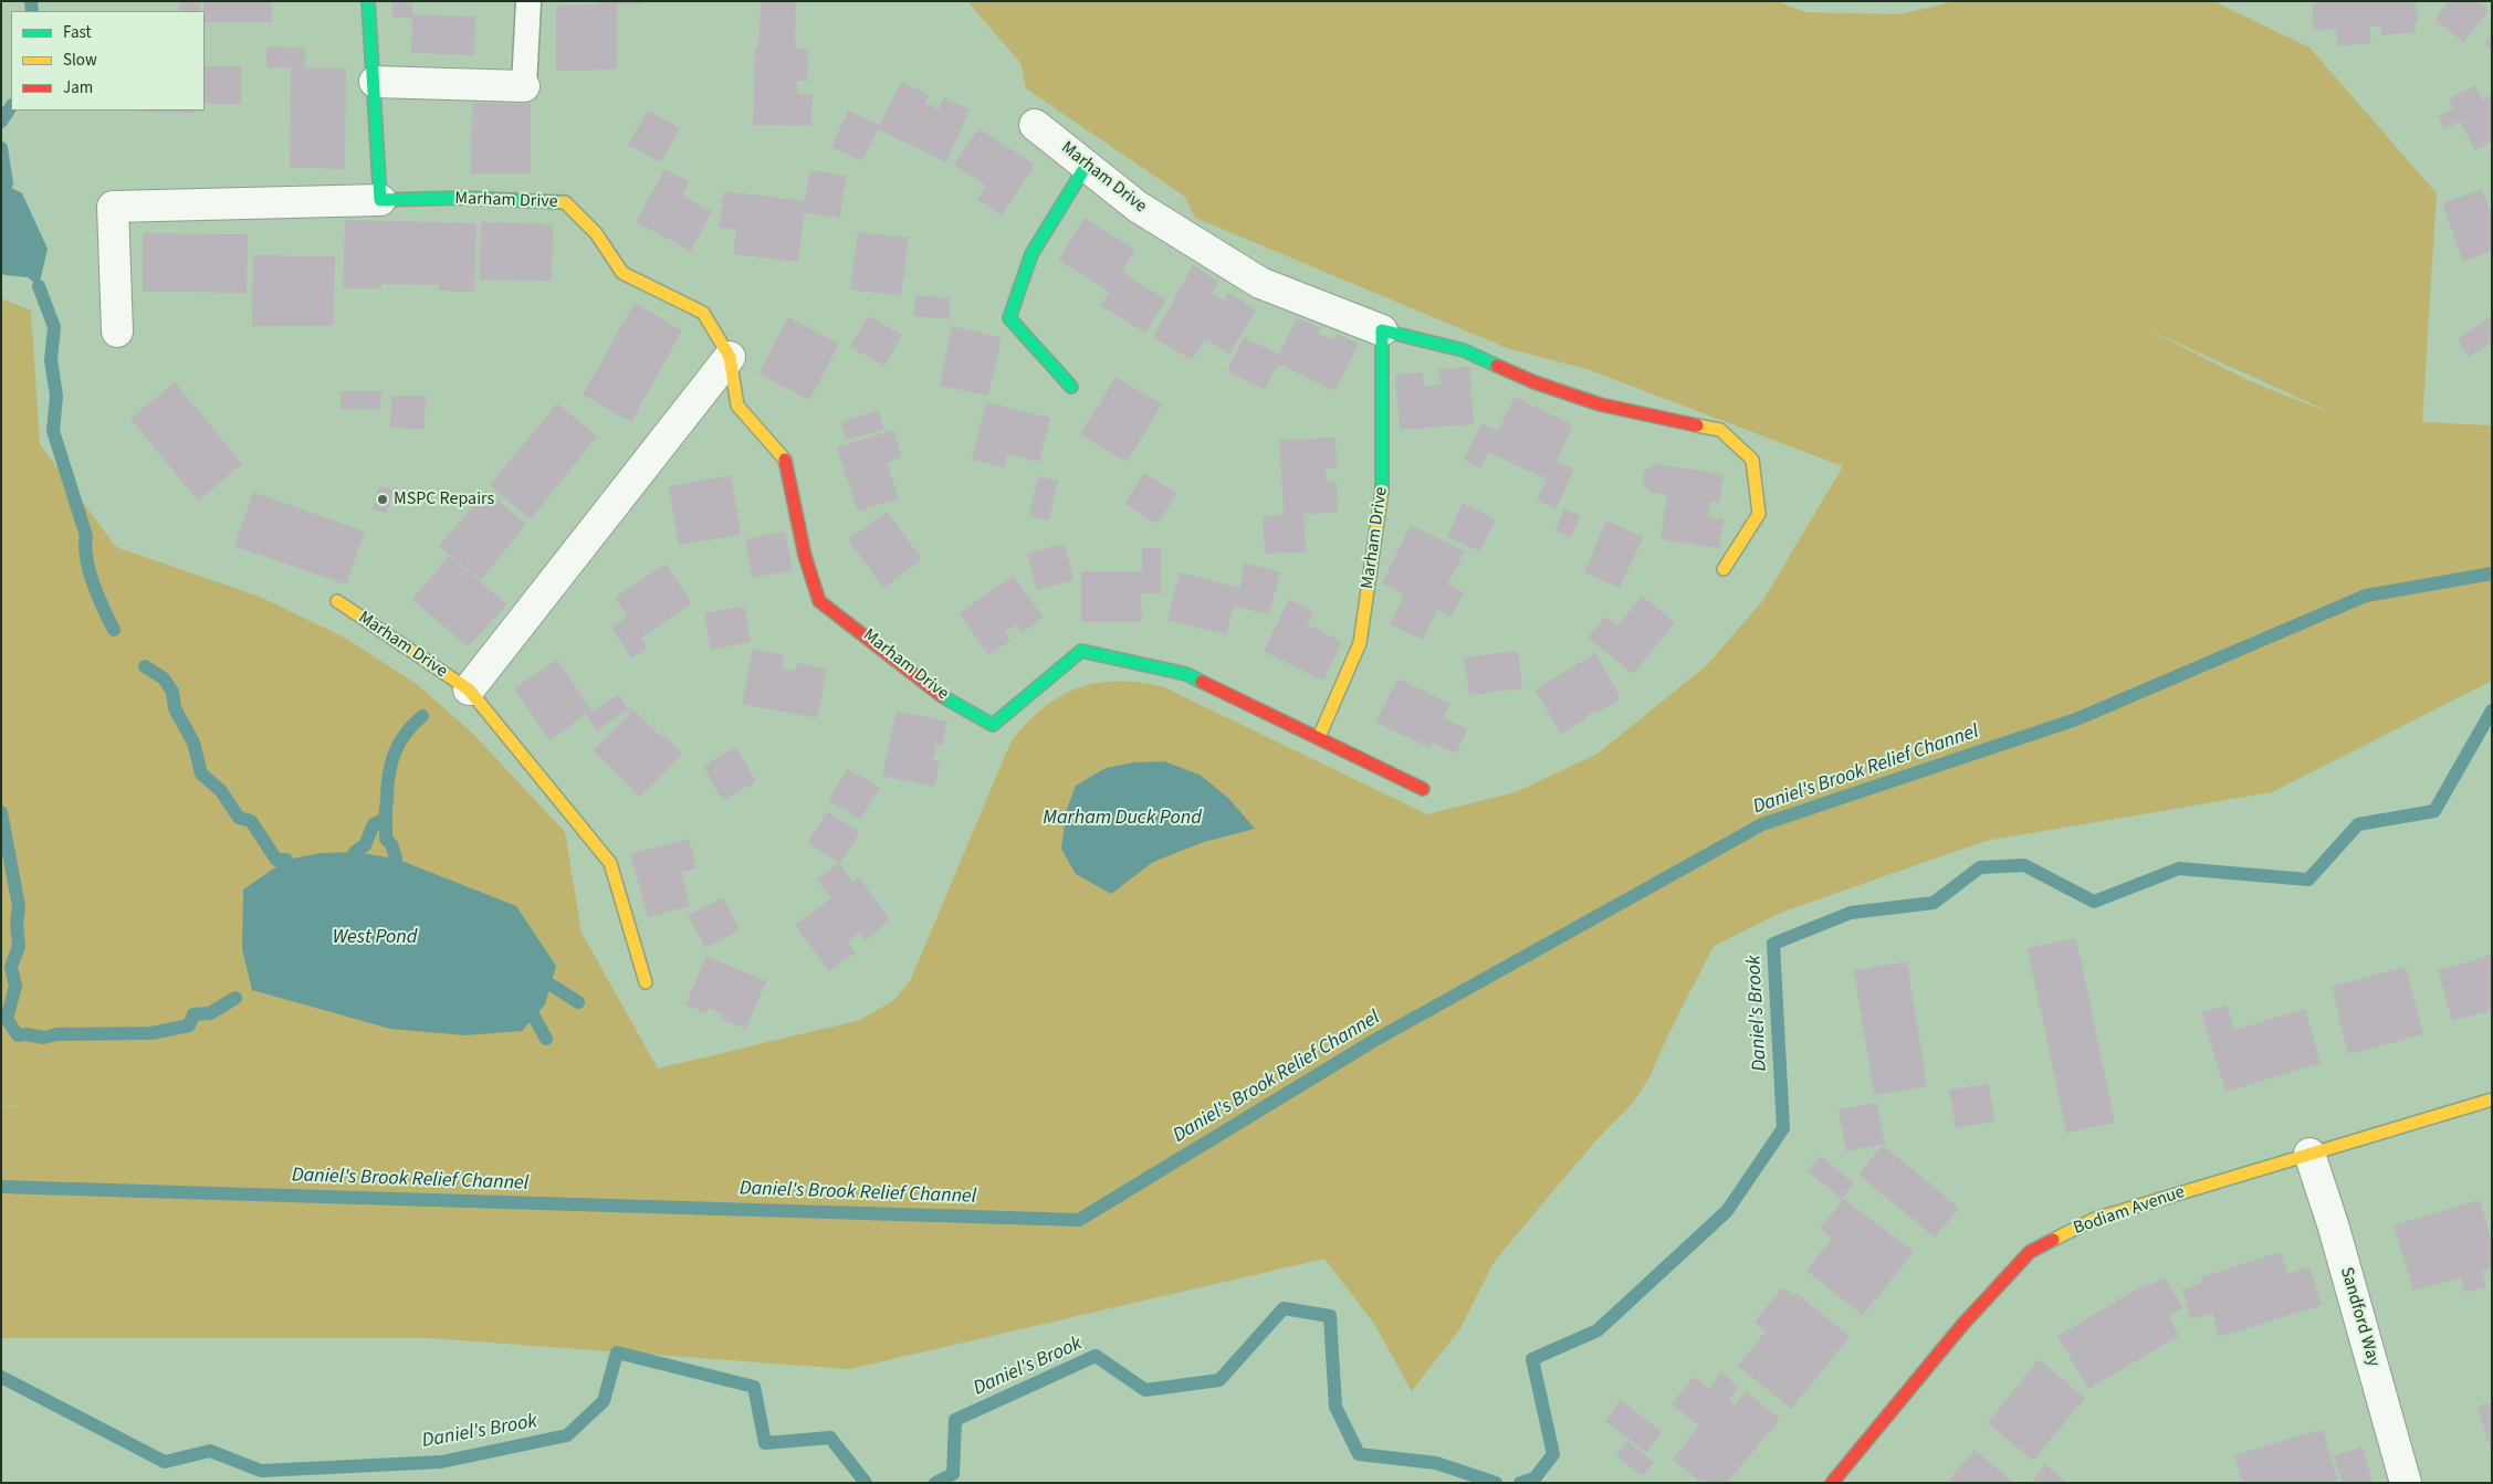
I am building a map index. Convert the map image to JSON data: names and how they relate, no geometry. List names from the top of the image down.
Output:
{
  "streets": {
    "street": ["Marham Drive", "Bodiam Avenue", "Sandford Way"]
  },
  "crossings": [
    ["Bodiam Avenue", "Sandford Way"]
  ],
  "water": [
    "Daniel's Brook Relief Channel",
    "Marham Duck Pond",
    "West Pond",
    "Daniel's Brook"
  ],
  "places": ["MSPC Repairs"],
  "legend": ["Fast", "Slow", "Jam"]
}
